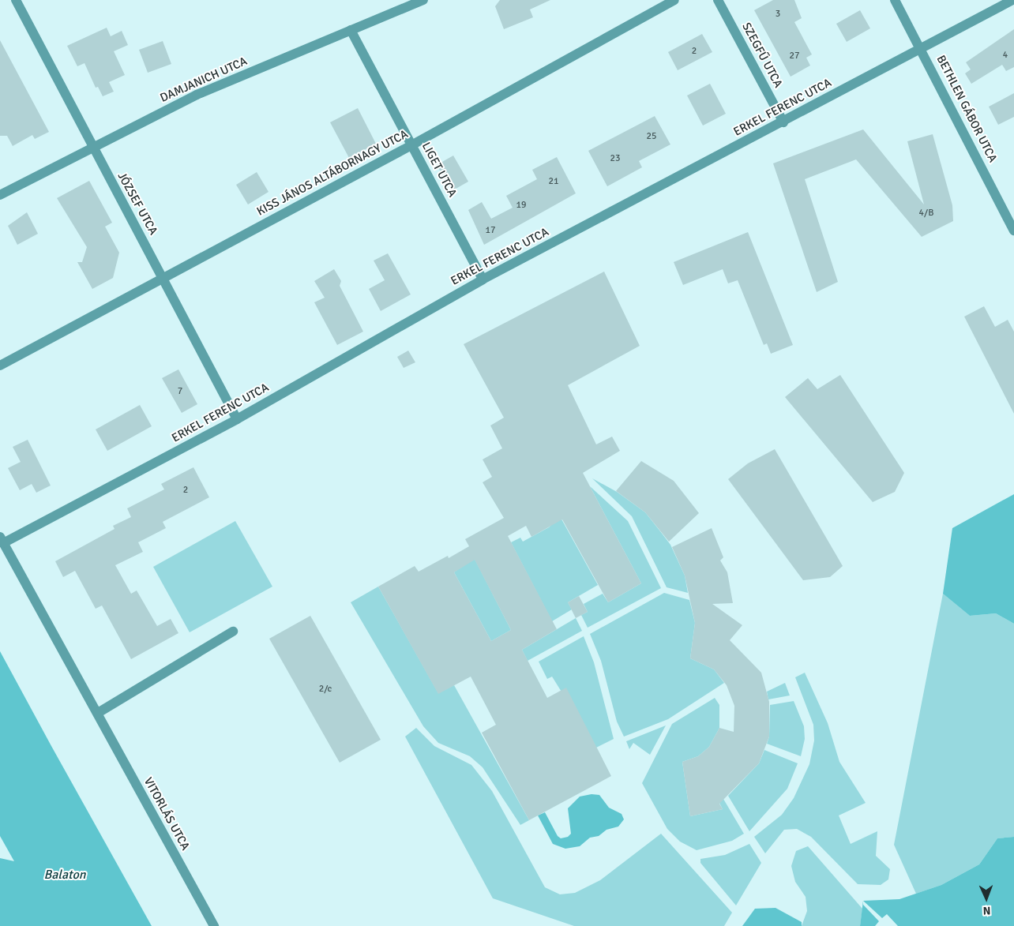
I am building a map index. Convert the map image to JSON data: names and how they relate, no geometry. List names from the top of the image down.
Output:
{
  "streets": {
    "street": [
      "SZEGFŰ UTCA",
      "DAMJANICH UTCA",
      "ERKEL FERENC UTCA",
      "BETHLEN GÁBOR UTCA",
      "LIGET UTCA",
      "KISS JÁNOS ALTÁBORNAGY UTCA",
      "JÓZSEF UTCA",
      "VITORLÁS UTCA"
    ]
  },
  "crossings": [
    ["SZEGFŰ UTCA", "ERKEL FERENC UTCA"],
    ["DAMJANICH UTCA", "LIGET UTCA"],
    ["DAMJANICH UTCA", "JÓZSEF UTCA"],
    ["ERKEL FERENC UTCA", "BETHLEN GÁBOR UTCA"],
    ["ERKEL FERENC UTCA", "LIGET UTCA"],
    ["ERKEL FERENC UTCA", "JÓZSEF UTCA"],
    ["ERKEL FERENC UTCA", "VITORLÁS UTCA"],
    ["LIGET UTCA", "KISS JÁNOS ALTÁBORNAGY UTCA"],
    ["KISS JÁNOS ALTÁBORNAGY UTCA", "JÓZSEF UTCA"]
  ],
  "water": ["Balaton"],
  "house_numbers": [
    "3",
    "2",
    "4",
    "27",
    "25",
    "23",
    "21",
    "19",
    "4/B",
    "17",
    "7",
    "2",
    "2/c"
  ],
  "north": "bottom"
}
